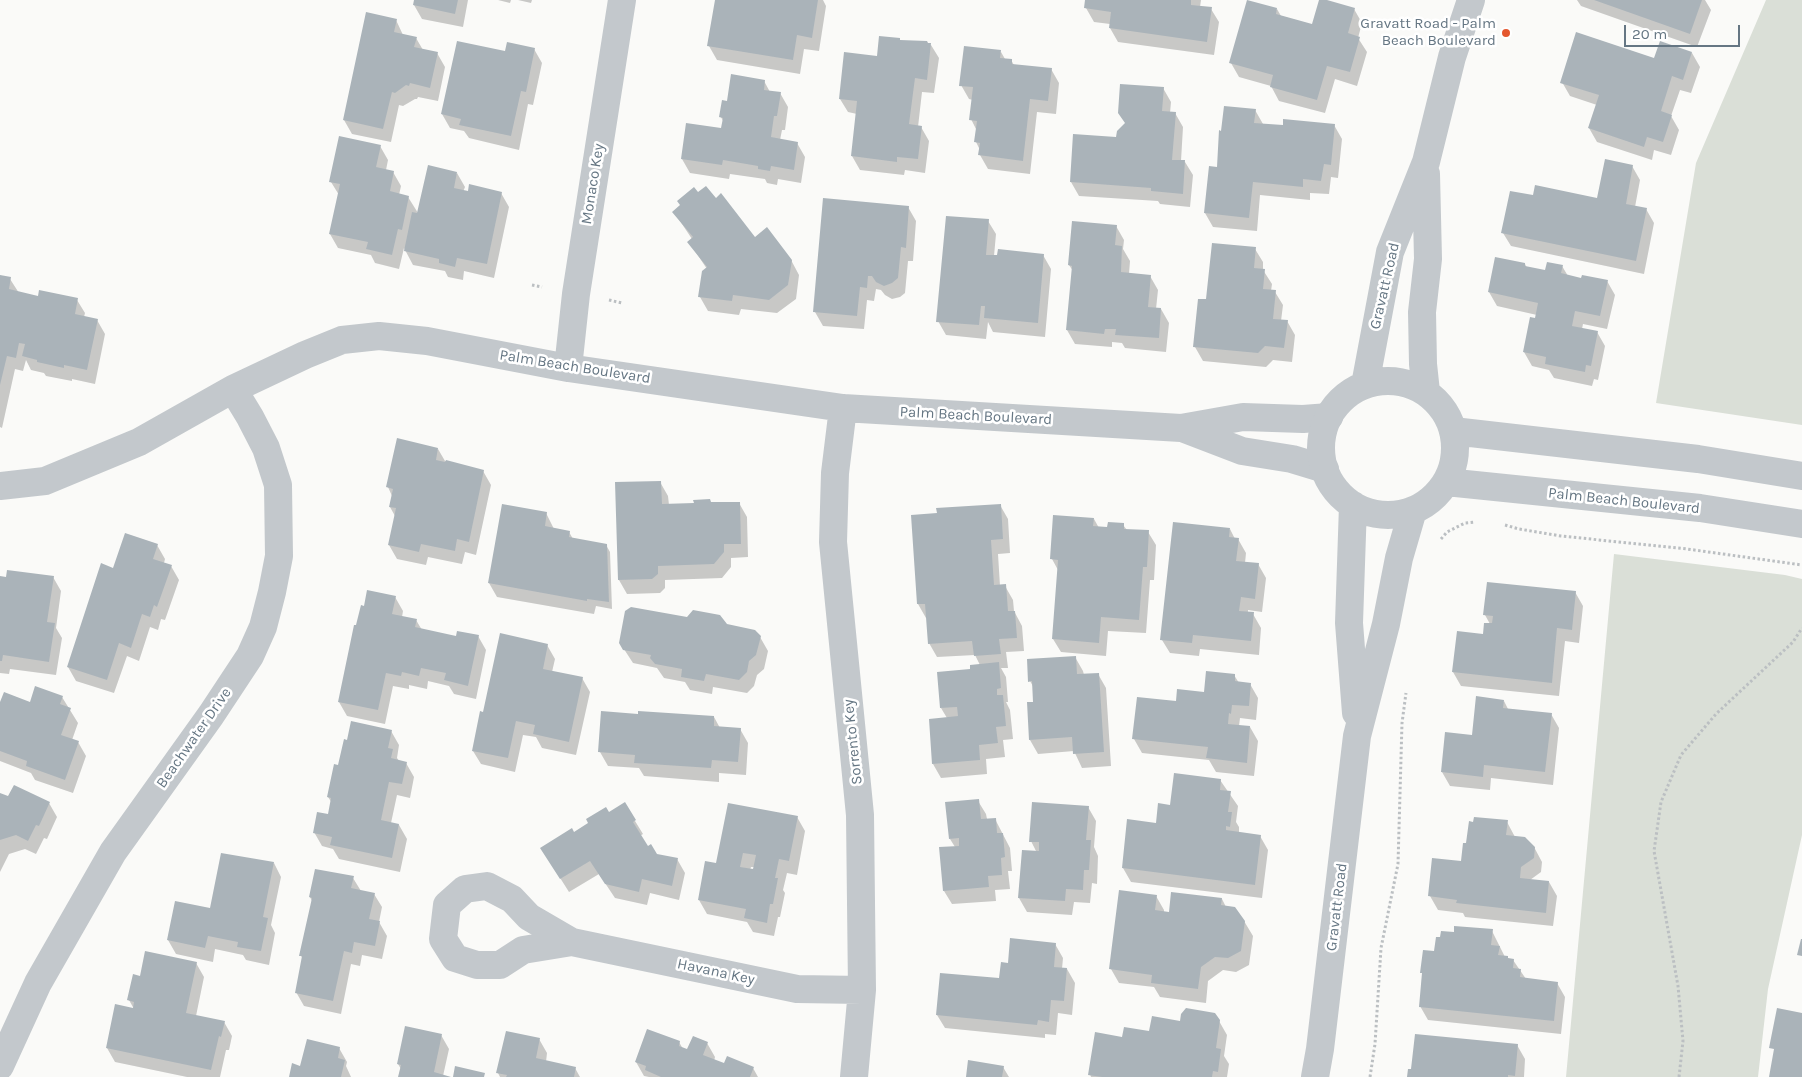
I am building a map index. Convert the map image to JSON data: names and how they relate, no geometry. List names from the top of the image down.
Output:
{
  "streets": {
    "street": [
      "Monaco Key",
      "Gravatt Road",
      "Palm Beach Boulevard",
      "Beachwater Drive",
      "Sorrento Key",
      "Havana Key"
    ]
  },
  "crossings": [
    ["Monaco Key", "Palm Beach Boulevard"],
    ["Gravatt Road", "Palm Beach Boulevard"],
    ["Palm Beach Boulevard", "Beachwater Drive"],
    ["Palm Beach Boulevard", "Sorrento Key"],
    ["Sorrento Key", "Havana Key"]
  ],
  "places": ["Gravatt Road - Palm Beach Boulevard"],
  "scale_bar": "20 m"
}
